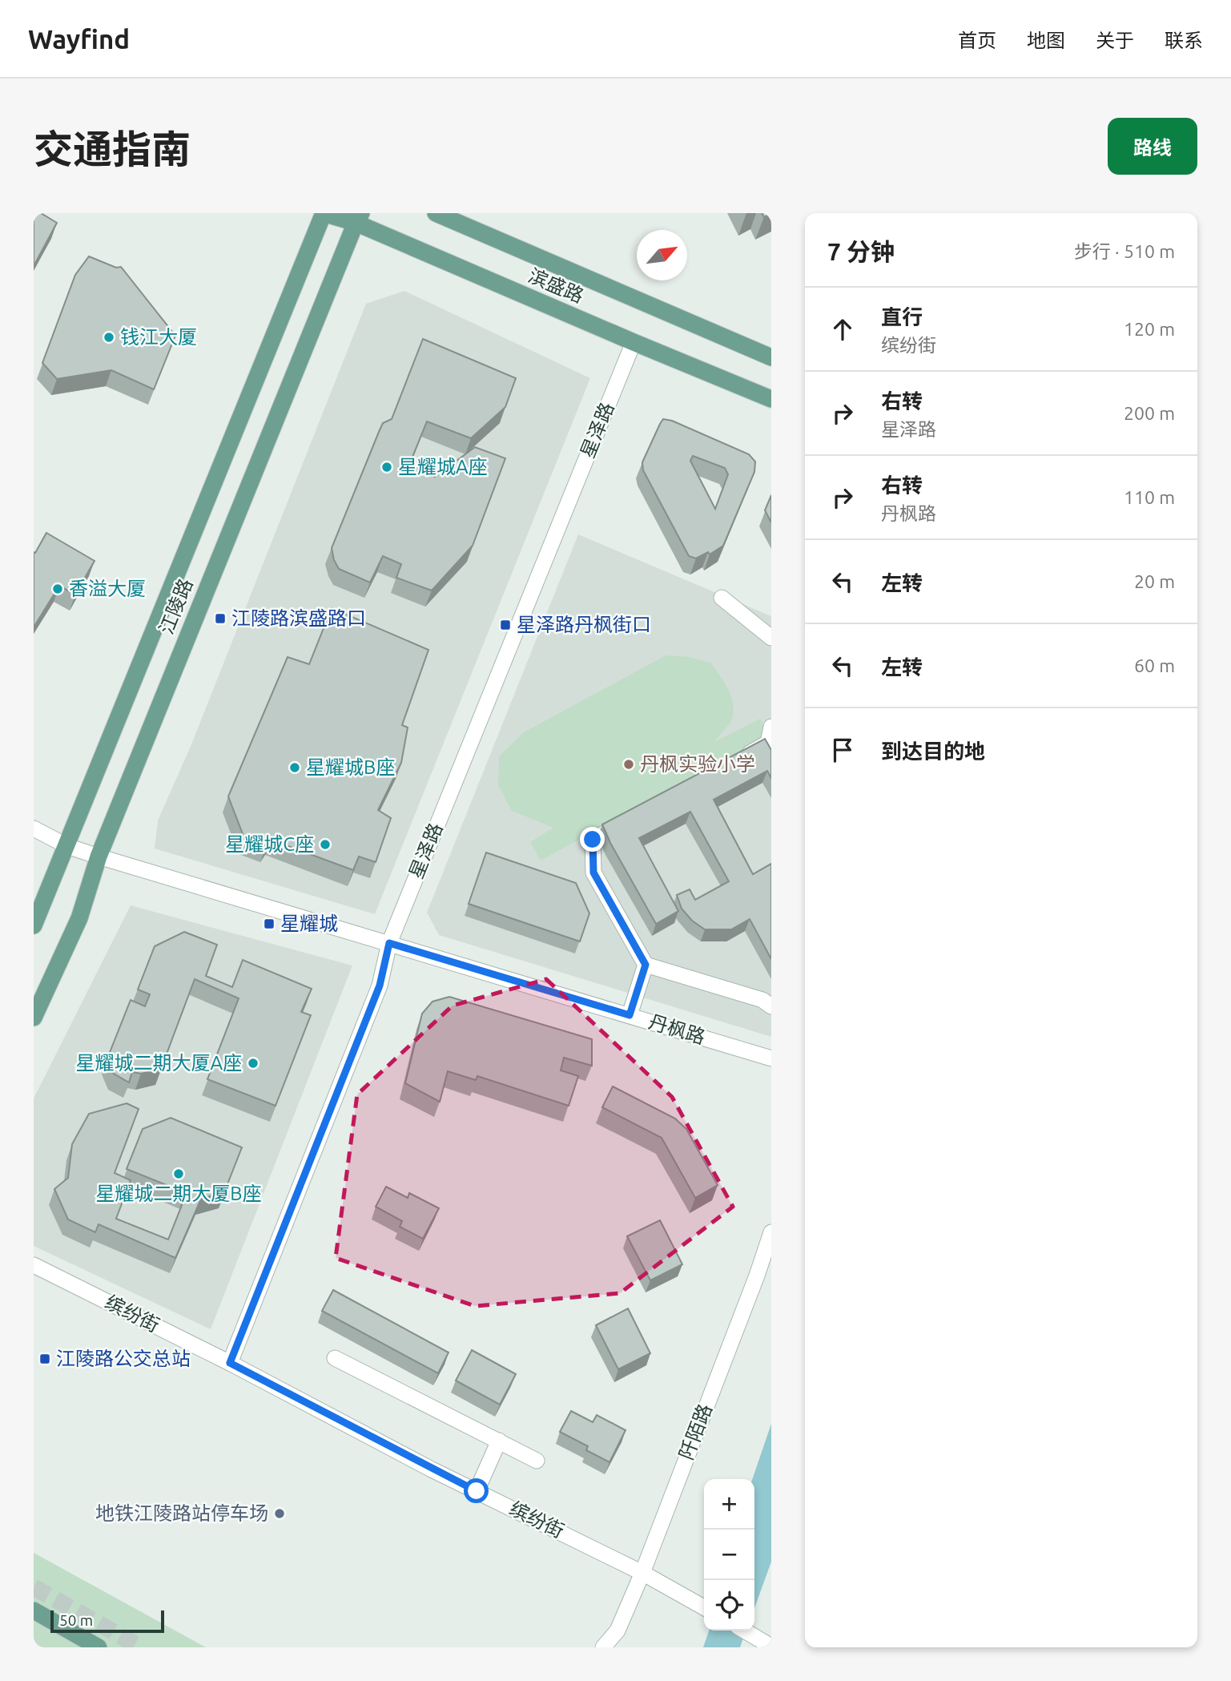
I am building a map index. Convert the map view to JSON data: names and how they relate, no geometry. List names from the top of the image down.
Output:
{
  "streets": {
    "main road": ["滨盛路", "江陵路"],
    "street": [
      "星泽路",
      "丹枫路",
      "缤纷街",
      "阡陌路"
    ]
  },
  "crossings": [
    ["滨盛路", "星泽路"],
    ["滨盛路", "江陵路"],
    ["星泽路", "丹枫路"],
    ["星泽路", "缤纷街"],
    ["江陵路", "丹枫路"],
    ["缤纷街", "阡陌路"]
  ],
  "places": {
    "other": [
      "钱江大厦",
      "星耀城A座",
      "香溢大厦",
      "丹枫实验小学",
      "星耀城B座",
      "星耀城C座",
      "星耀城二期大厦A座",
      "星耀城二期大厦B座",
      "地铁江陵路站停车场"
    ],
    "transit": [
      "江陵路滨盛路口",
      "星泽路丹枫街口",
      "星耀城",
      "江陵路公交总站"
    ]
  },
  "scale_bar": "50 m",
  "north": "top right",
  "page": {
    "header": "Wayfind",
    "nav": [
      "首页",
      "地图",
      "关于",
      "联系"
    ],
    "title": "交通指南",
    "buttons": "路线",
    "heading": ["7 分钟", "步行 · 510 m"],
    "list": [
      ["直行", "缤纷街", "120 m"],
      ["右转", "星泽路", "200 m"],
      ["右转", "丹枫路", "110 m"],
      ["左转", "20 m"],
      ["左转", "60 m"],
      "到达目的地"
    ],
    "map_buttons": ["+", "−"],
    "scale": "50 m"
  }
}
